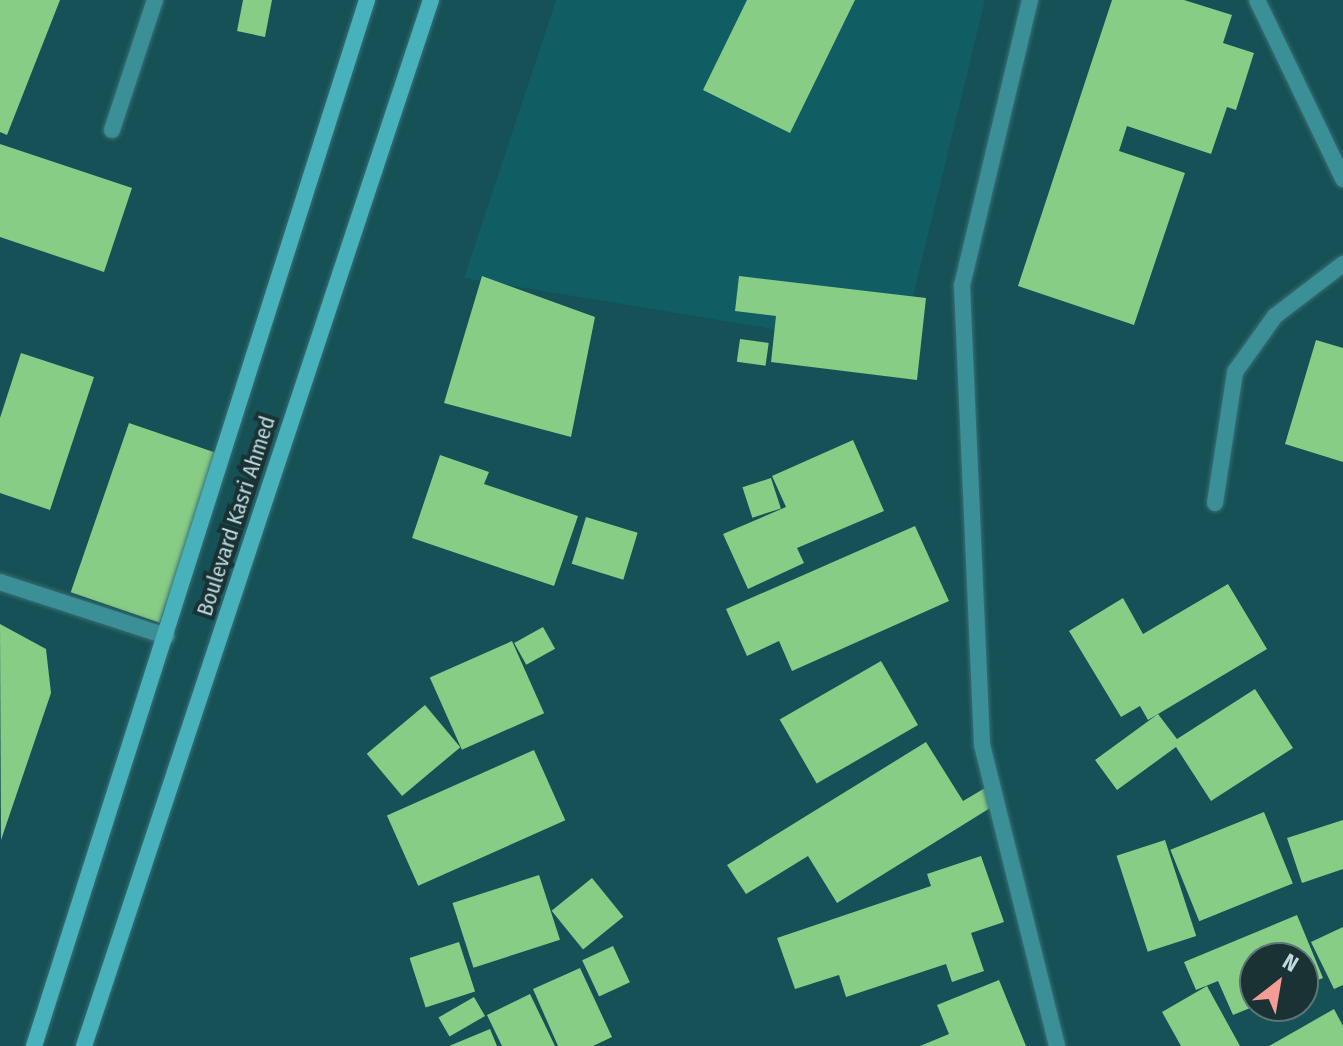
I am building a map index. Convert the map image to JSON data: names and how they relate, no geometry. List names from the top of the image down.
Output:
{
  "streets": {
    "main road": ["Boulevard Kasri Ahmed"]
  },
  "north": "top right"
}
